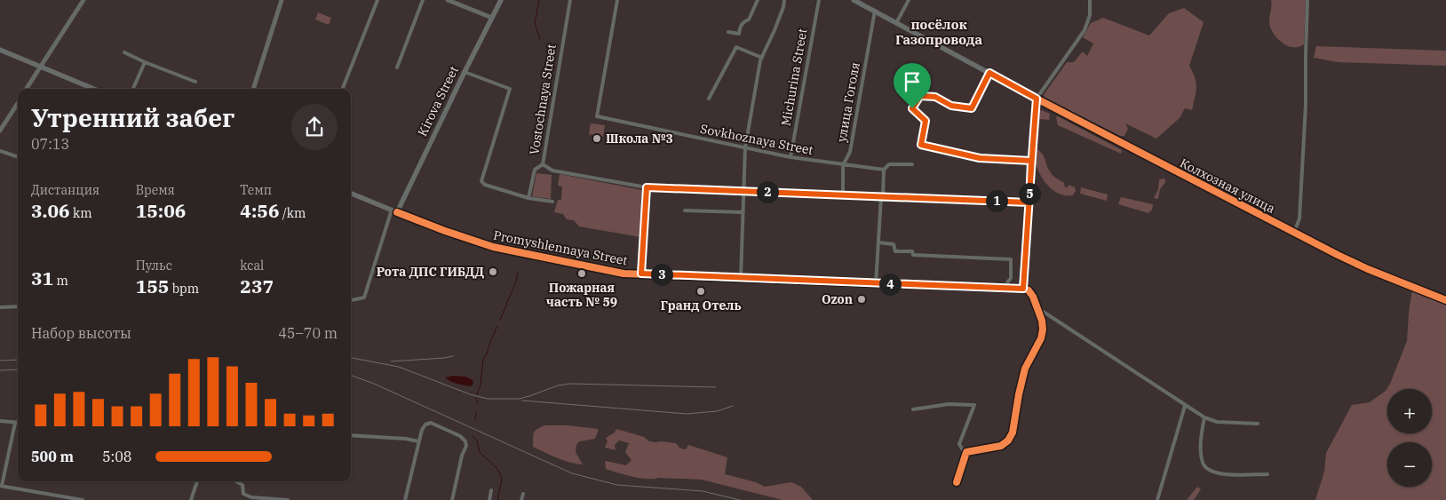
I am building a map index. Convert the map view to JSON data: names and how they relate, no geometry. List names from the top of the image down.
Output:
{
  "streets": {
    "main road": ["Kirova Street", "Promyshlennaya Street"],
    "street": [
      "Michurina Street",
      "Vostochnaya Street",
      "улица Гоголя",
      "Sovkhoznaya Street",
      "Колхозная улица"
    ]
  },
  "crossings": [
    ["Michurina Street", "Sovkhoznaya Street"],
    ["Kirova Street", "Promyshlennaya Street"],
    ["улица Гоголя", "Sovkhoznaya Street"]
  ],
  "districts": ["посёлок Газопровода"],
  "places": [
    "Школа №3",
    "Рота ДПС ГИБДД",
    "Пожарная часть № 59",
    "Гранд Отель",
    "Ozon"
  ],
  "page": {
    "heading": ["Утренний забег", "07:13"],
    "stats": [
      ["Дистанция", "3.06 km"],
      ["Время", "15:06"],
      ["Темп", "4:56 /km"],
      ["31 m"],
      ["Пульс", "155 bpm"],
      ["kcal", "237"]
    ],
    "pins": [
      "2",
      "5",
      "1",
      "3",
      "4"
    ],
    "chart": ["Набор высоты", "45–70 m"],
    "map_buttons": ["+", "−"],
    "list": [
      {
        "name": "500 m",
        "note": "5:08"
      }
    ]
  }
}
